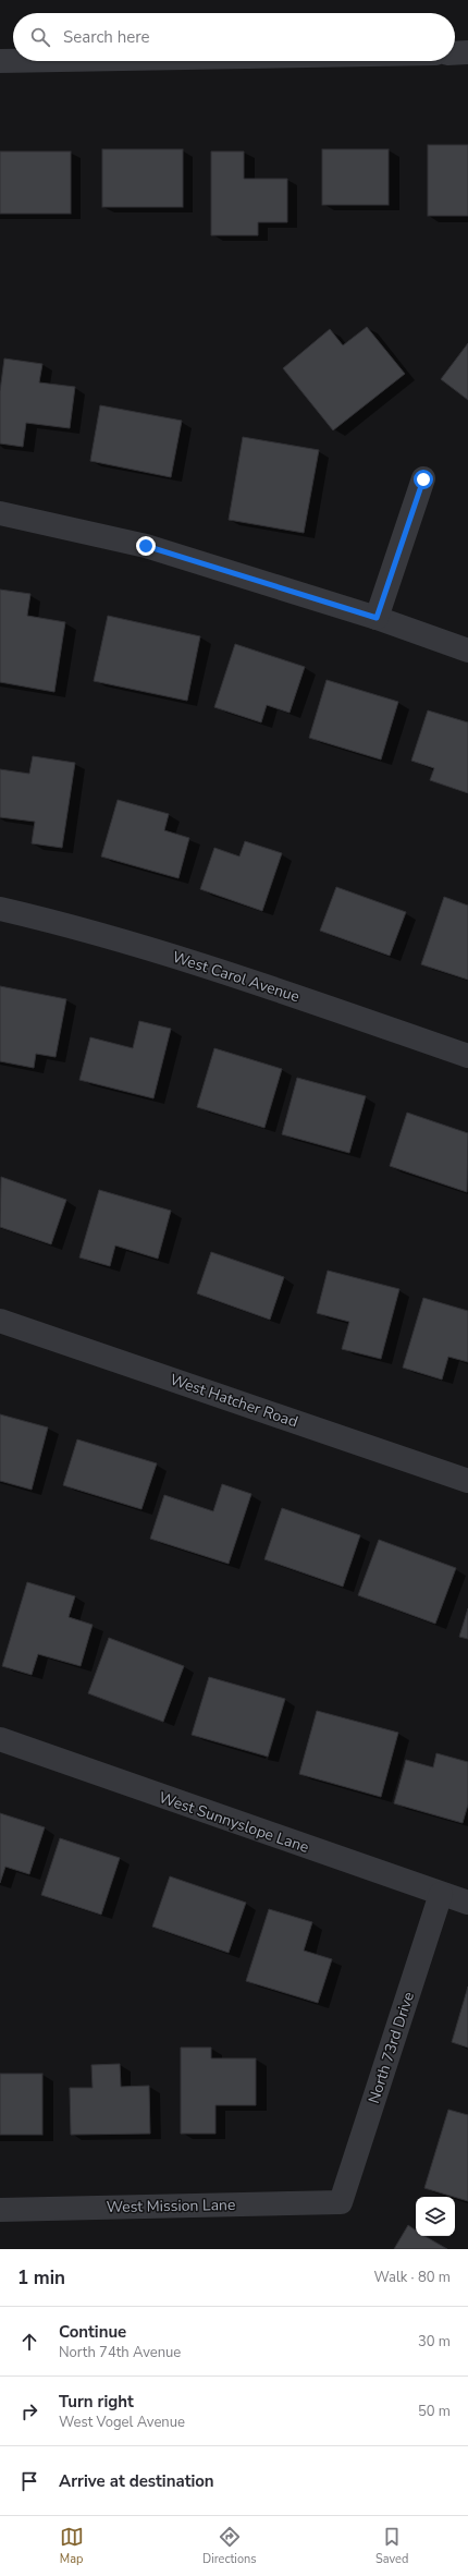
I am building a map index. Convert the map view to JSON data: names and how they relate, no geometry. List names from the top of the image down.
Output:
{
  "streets": {
    "street": [
      "West Carol Avenue",
      "West Hatcher Road",
      "West Sunnyslope Lane",
      "North 73rd Drive",
      "West Mission Lane"
    ]
  },
  "crossings": [
    ["West Sunnyslope Lane", "North 73rd Drive"],
    ["North 73rd Drive", "West Mission Lane"]
  ],
  "page": {
    "search": "Search here",
    "heading": ["1 min", "Walk · 80 m"],
    "list": [
      ["Continue", "North 74th Avenue", "30 m"],
      ["Turn right", "West Vogel Avenue", "50 m"],
      "Arrive at destination"
    ],
    "nav": ["Map", "Directions", "Saved"]
  }
}
